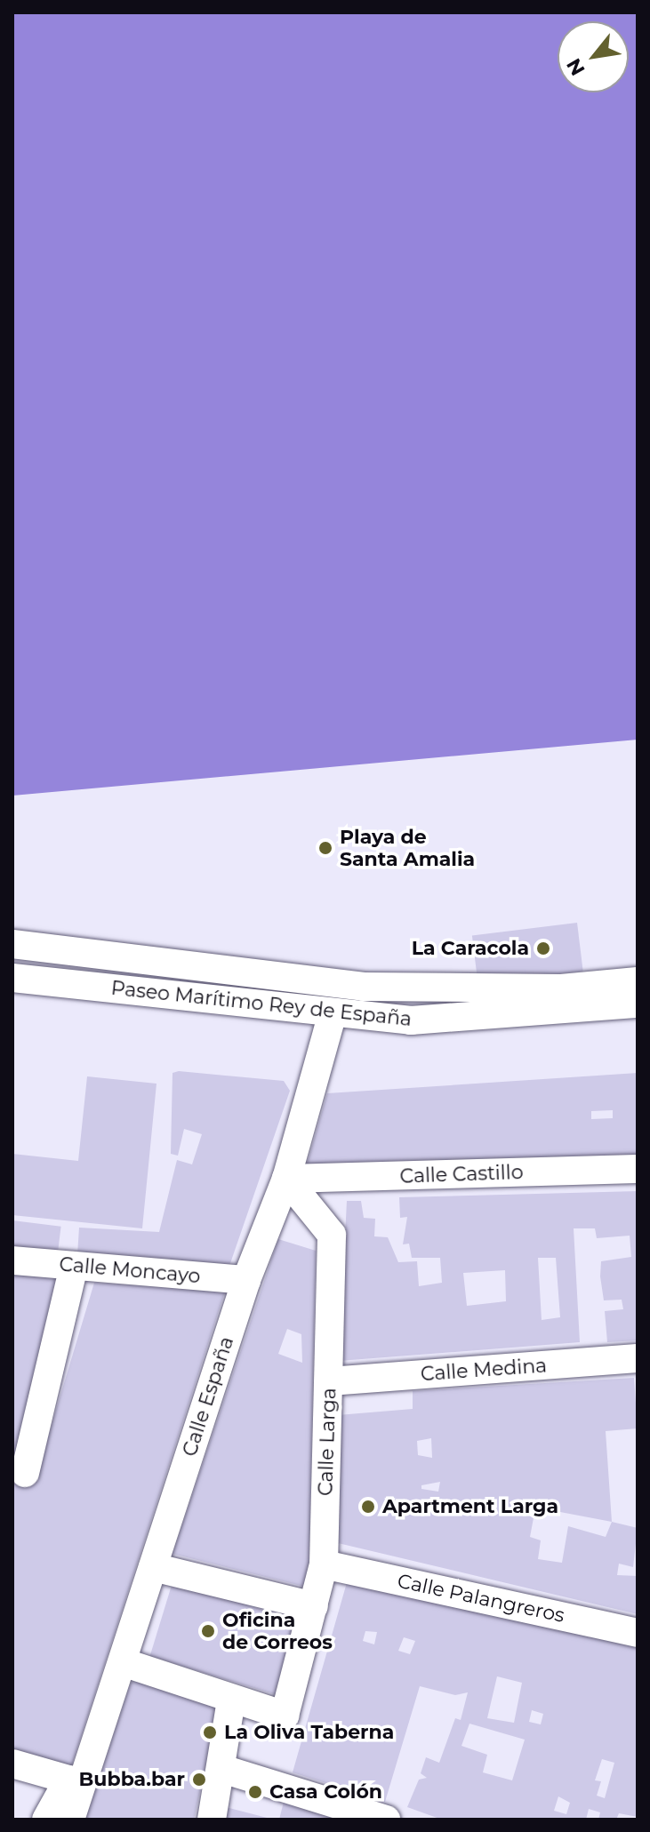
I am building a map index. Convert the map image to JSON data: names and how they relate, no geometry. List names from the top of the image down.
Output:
{
  "streets": {
    "street": [
      "Paseo Marítimo Rey de España",
      "Calle Castillo",
      "Calle Moncayo",
      "Calle Medina",
      "Calle España",
      "Calle Larga",
      "Calle Palangreros"
    ]
  },
  "crossings": [
    ["Paseo Marítimo Rey de España", "Calle España"],
    ["Calle Castillo", "Calle España"],
    ["Calle Castillo", "Calle Larga"],
    ["Calle Moncayo", "Calle España"],
    ["Calle Medina", "Calle Larga"],
    ["Calle España", "Calle Larga"],
    ["Calle Larga", "Calle Palangreros"]
  ],
  "places": [
    "Playa de Santa Amalia",
    "La Caracola",
    "Apartment Larga",
    "Oficina de Correos",
    "La Oliva Taberna",
    "Bubba.bar",
    "Casa Colón"
  ],
  "north": "bottom left"
}
